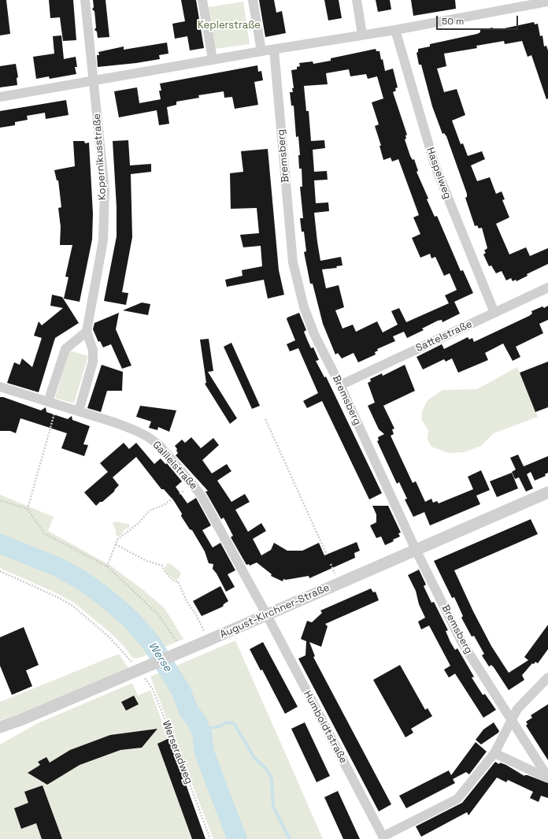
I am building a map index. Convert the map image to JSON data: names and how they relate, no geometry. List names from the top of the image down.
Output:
{
  "streets": {
    "street": [
      "Bremsberg",
      "Kopernikusstraße",
      "Haspelweg",
      "Sattelstraße",
      "Galileistraße",
      "August-Kirchner-Straße",
      "Humboldtstraße"
    ],
    "path": ["Werseradweg"]
  },
  "crossings": [
    ["Bremsberg", "Sattelstraße"],
    ["Bremsberg", "August-Kirchner-Straße"],
    ["Kopernikusstraße", "Galileistraße"],
    ["Haspelweg", "Sattelstraße"],
    ["Galileistraße", "August-Kirchner-Straße"],
    ["Galileistraße", "Humboldtstraße"],
    ["August-Kirchner-Straße", "Humboldtstraße"],
    ["August-Kirchner-Straße", "Werseradweg"]
  ],
  "water": ["Werse"],
  "parks": ["Keplerstraße"],
  "scale_bar": "50 m"
}
